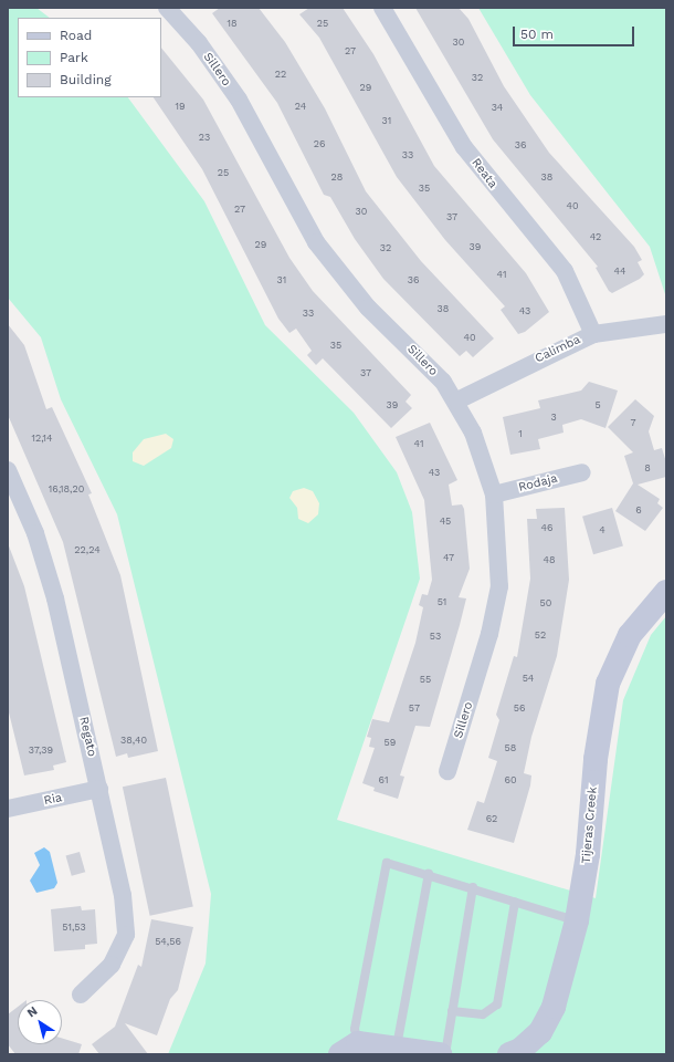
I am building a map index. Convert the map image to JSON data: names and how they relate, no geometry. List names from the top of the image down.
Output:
{
  "streets": {
    "street": [
      "Sillero",
      "Reata",
      "Calimba",
      "Rodaja",
      "Regato",
      "Ria",
      "Tijeras Creek"
    ]
  },
  "crossings": [
    ["Sillero", "Calimba"],
    ["Sillero", "Rodaja"],
    ["Reata", "Calimba"],
    ["Regato", "Ria"]
  ],
  "house_numbers": [
    "18",
    "25",
    "30",
    "27",
    "22",
    "32",
    "29",
    "19",
    "24",
    "34",
    "31",
    "23",
    "26",
    "36",
    "33",
    "25",
    "28",
    "38",
    "35",
    "40",
    "27",
    "30",
    "37",
    "42",
    "29",
    "39",
    "32",
    "44",
    "41",
    "31",
    "36",
    "38",
    "43",
    "33",
    "40",
    "35",
    "37",
    "39",
    "5",
    "3",
    "7",
    "1",
    "12,14",
    "41",
    "8",
    "43",
    "16,18,20",
    "6",
    "45",
    "46",
    "4",
    "22,24",
    "47",
    "48",
    "51",
    "50",
    "52",
    "53",
    "54",
    "55",
    "57",
    "56",
    "38,40",
    "59",
    "58",
    "37,39",
    "61",
    "60",
    "62",
    "51,53",
    "54,56"
  ],
  "legend": ["Road", "Park", "Building"],
  "scale_bar": "50 m",
  "north": "top left"
}
